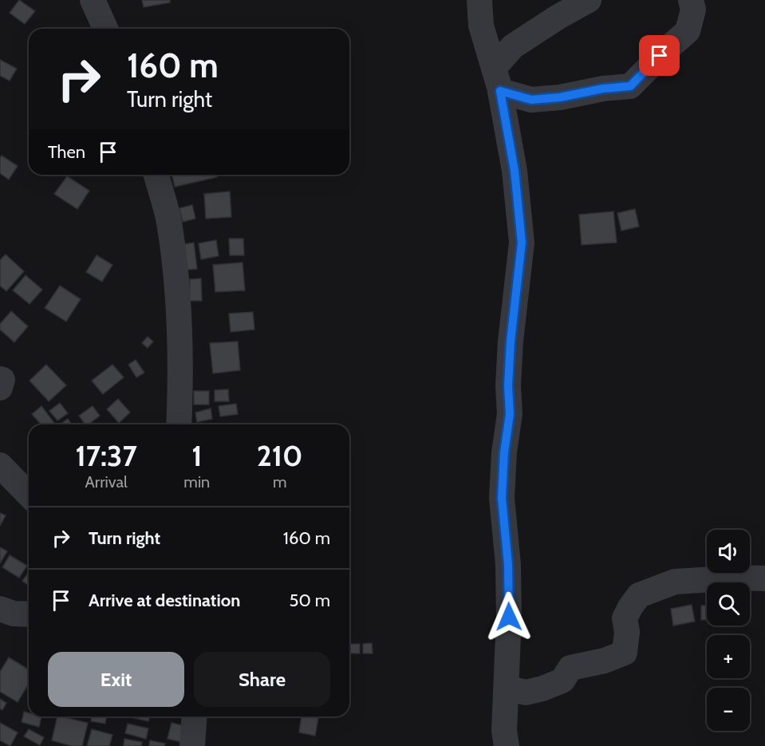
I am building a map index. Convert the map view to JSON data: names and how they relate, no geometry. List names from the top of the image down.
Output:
{
  "page": {
    "turn": ["160 m", "Turn right"],
    "then": "Then",
    "eta": [
      "17:37",
      "Arrival",
      "1",
      "min",
      "210",
      "m"
    ],
    "list": [
      {
        "name": "Turn right",
        "value": "160 m"
      },
      {
        "name": "Arrive at destination",
        "value": "50 m"
      }
    ],
    "map_buttons": ["+", "−"],
    "buttons": ["Exit", "Share"]
  }
}
